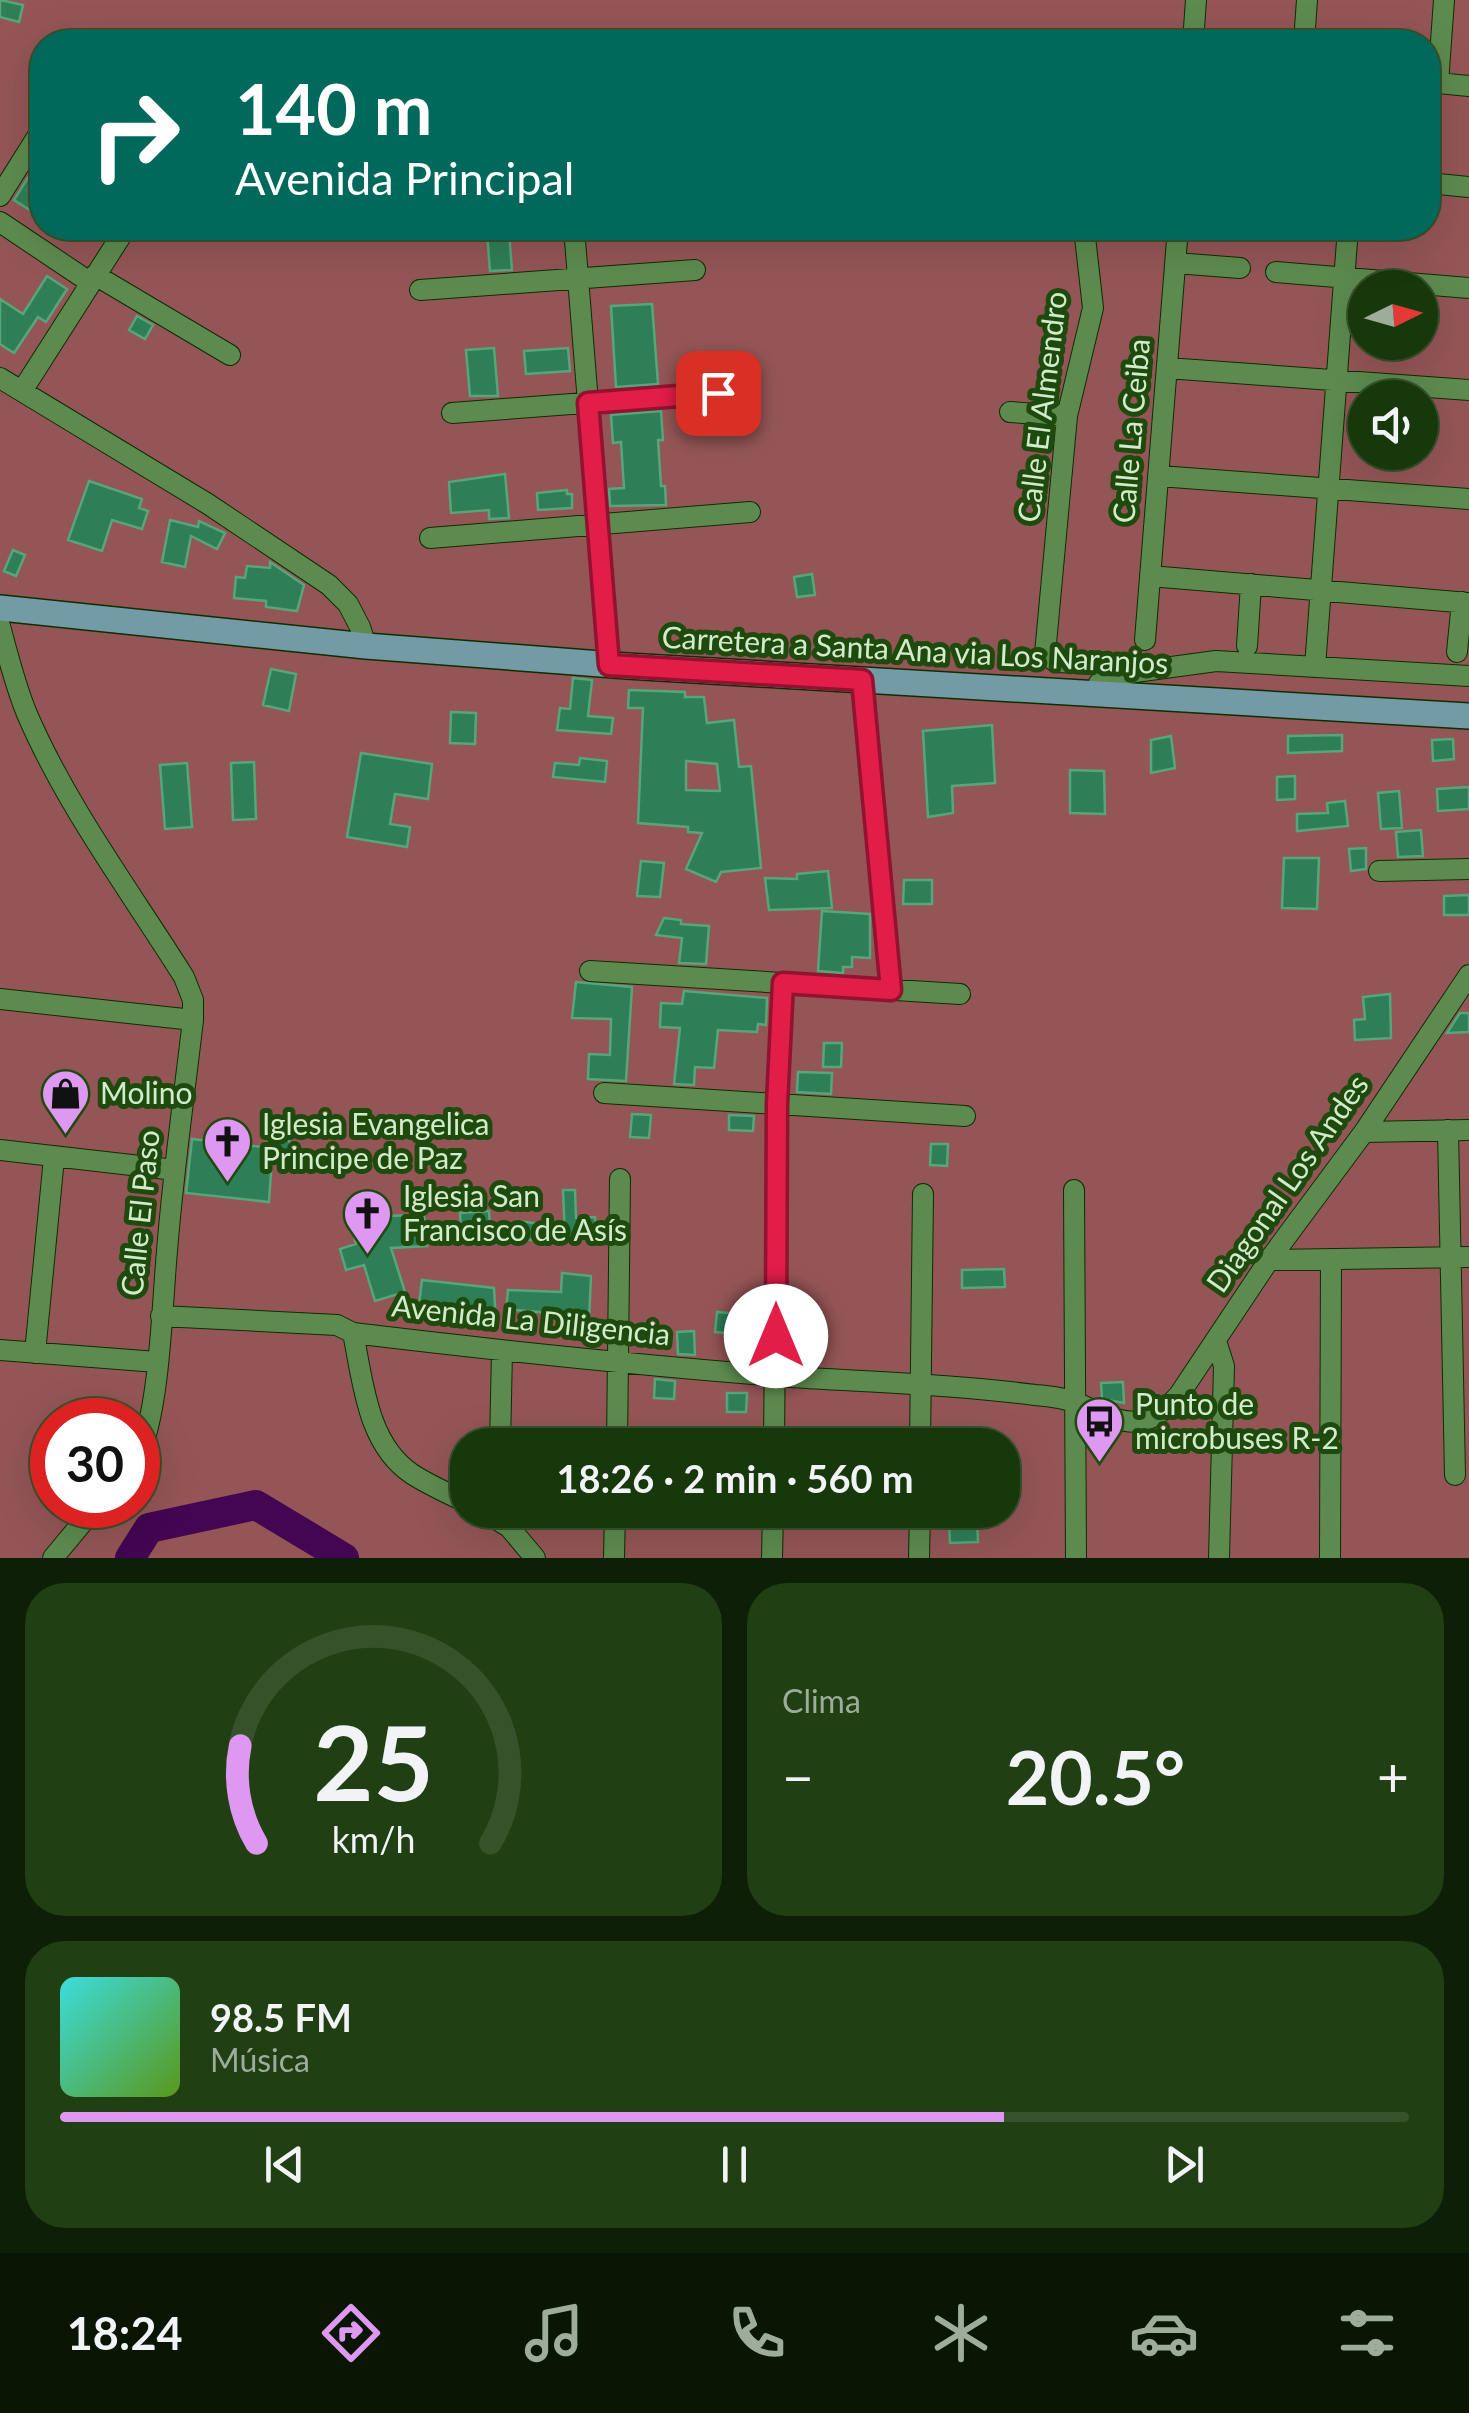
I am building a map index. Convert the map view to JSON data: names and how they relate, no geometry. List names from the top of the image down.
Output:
{
  "streets": {
    "main road": ["Carretera a Santa Ana via Los Naranjos"],
    "street": [
      "Calle El Almendro",
      "Calle La Ceiba",
      "Diagonal Los Andes",
      "Calle El Paso",
      "Avenida La Diligencia"
    ]
  },
  "crossings": [
    ["Diagonal Los Andes", "Avenida La Diligencia"],
    ["Calle El Paso", "Avenida La Diligencia"]
  ],
  "places": {
    "shop": ["Molino"],
    "church": ["Iglesia Evangelica Principe de Paz", "Iglesia San Francisco de Asís"],
    "bus stop": ["Punto de microbuses R-2"]
  },
  "north": "right",
  "page": {
    "turn": ["140 m", "Avenida Principal"],
    "limit": "30",
    "trip": "18:26 · 2 min · 560 m",
    "tile": "Clima",
    "heat": ["−", "20.5°", "+"],
    "song": ["98.5 FM", "Música"],
    "tabs": "18:24",
    "gauge": ["25", "km/h"]
  }
}
